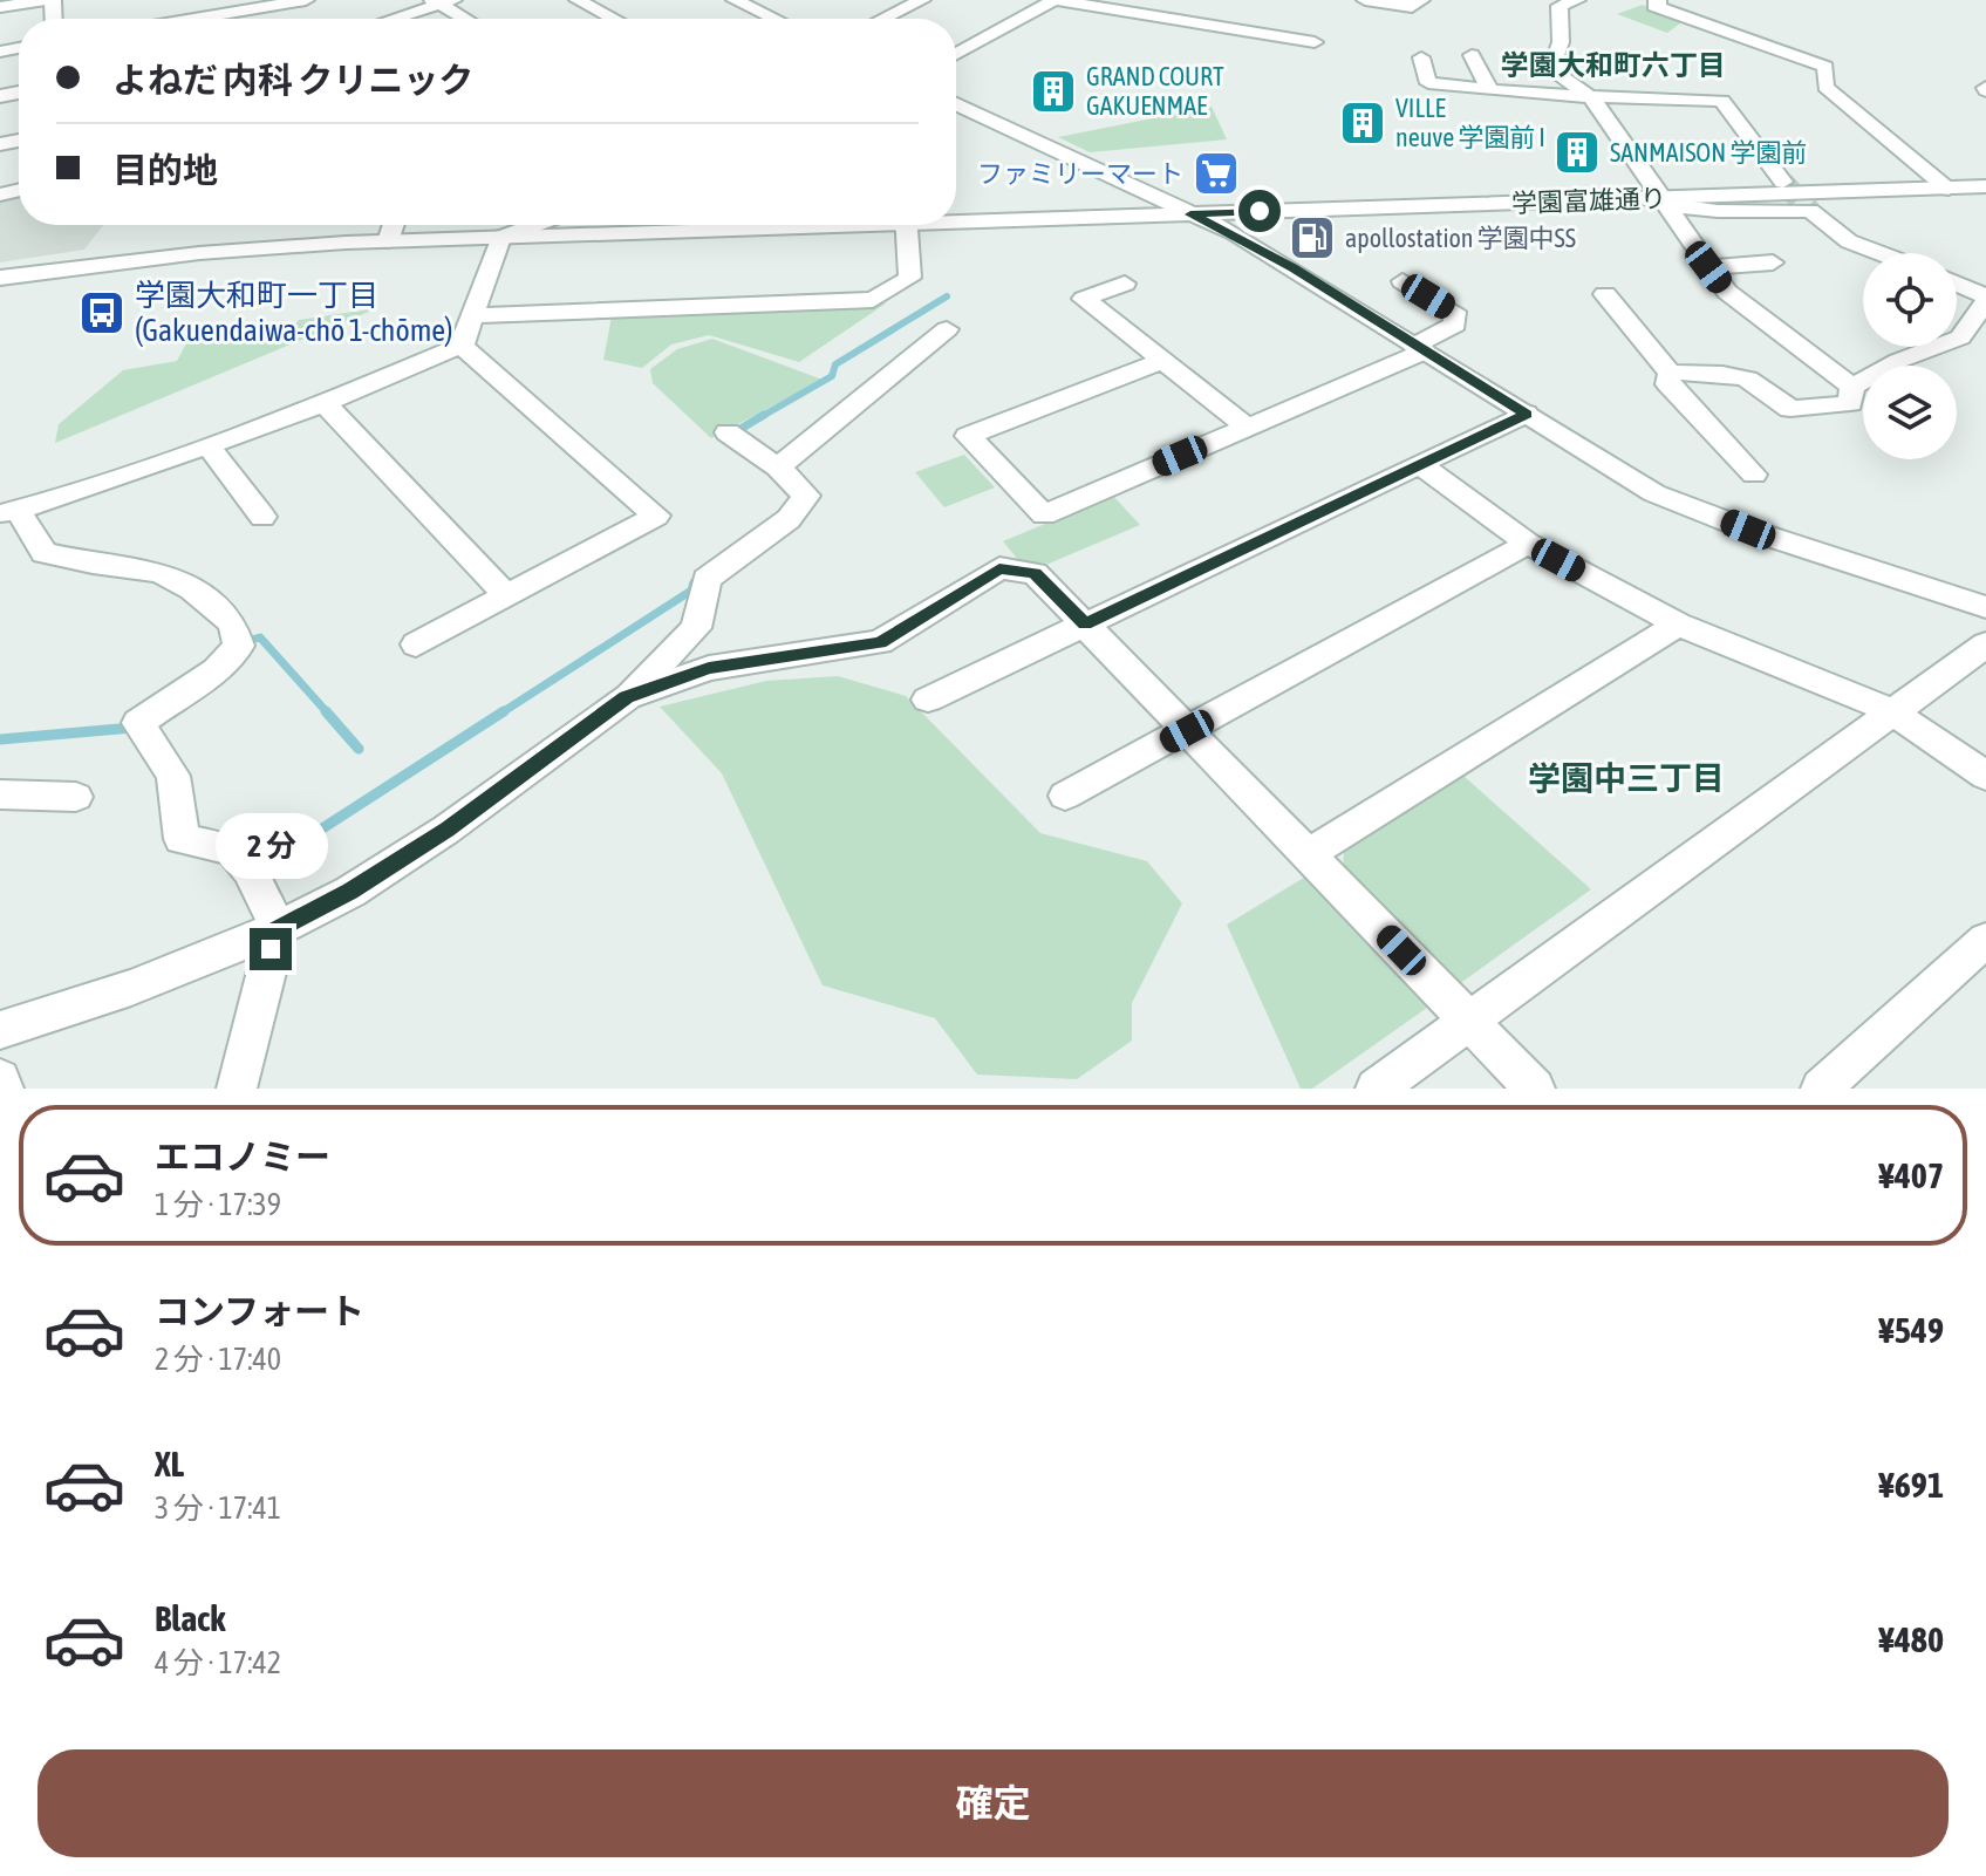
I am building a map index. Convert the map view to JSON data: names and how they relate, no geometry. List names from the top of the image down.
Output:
{
  "streets": {
    "street": ["学園富雄通り"]
  },
  "districts": ["学園大和町六丁目", "学園中三丁目"],
  "places": {
    "building": ["GRAND COURT GAKUENMAE", "VILLE neuve 学園前 I", "SANMAISON 学園前"],
    "supermarket": ["ファミリーマート"],
    "fuel station": ["apollostation 学園中SS"],
    "bus stop": ["学園大和町一丁目 (Gakuendaiwa-chō 1-chōme)"]
  },
  "page": {
    "banner": ["よねだ 内科 クリニック", "目的地"],
    "bubble": "2 分",
    "list": [
      {
        "name": "エコノミー",
        "note": "1 分 · 17:39",
        "value": "¥407"
      },
      {
        "name": "コンフォート",
        "note": "2 分 · 17:40",
        "value": "¥549"
      },
      {
        "name": "XL",
        "note": "3 分 · 17:41",
        "value": "¥691"
      },
      {
        "name": "Black",
        "note": "4 分 · 17:42",
        "value": "¥480"
      }
    ],
    "buttons": "確定"
  }
}
